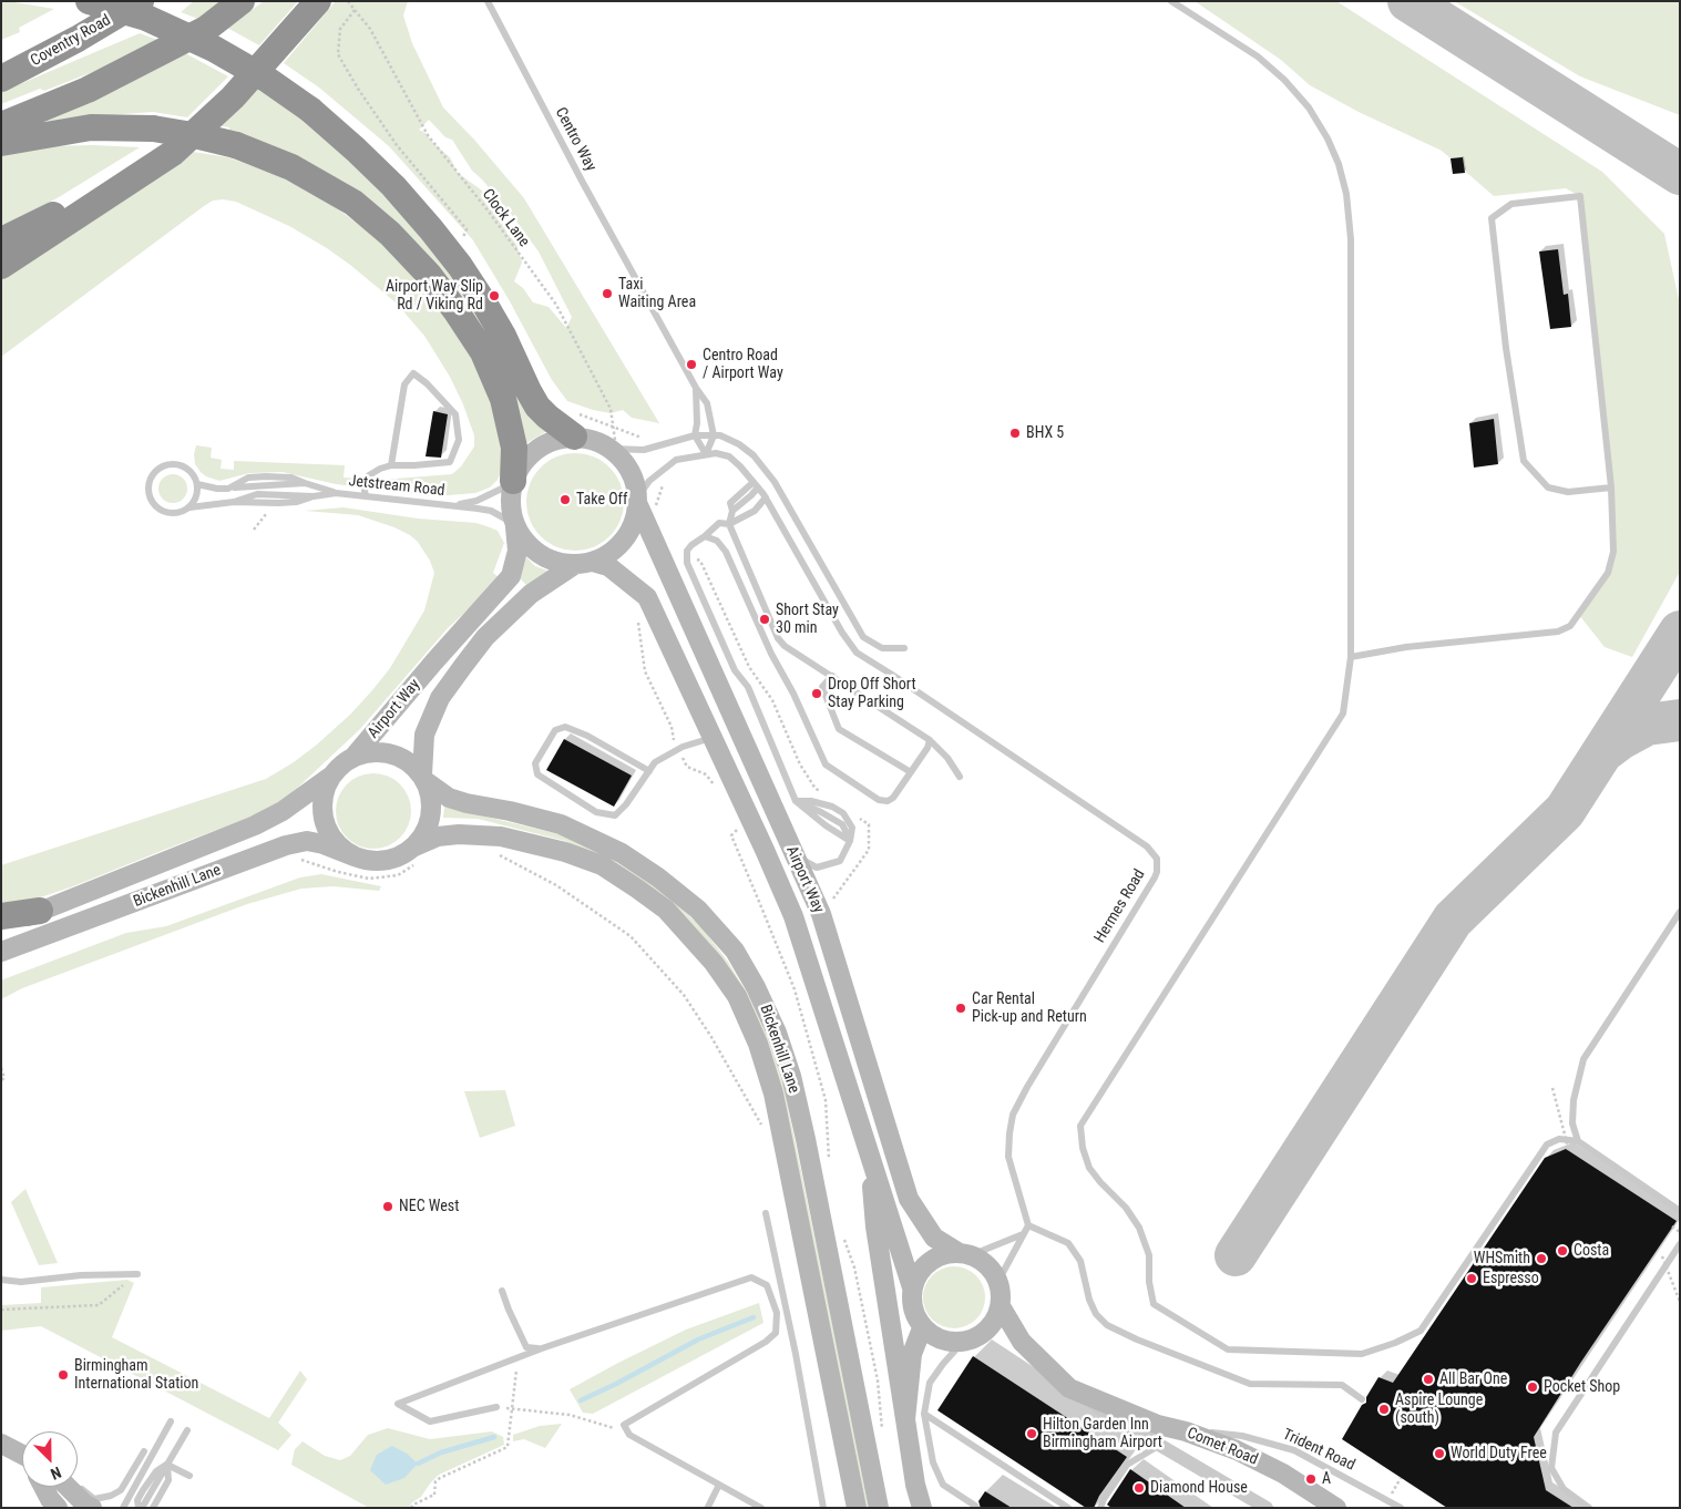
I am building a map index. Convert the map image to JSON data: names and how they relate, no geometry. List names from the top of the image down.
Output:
{
  "streets": {
    "highway": ["Coventry Road"],
    "street": ["Airport Way", "Bickenhill Lane", "Comet Road"],
    "lane": [
      "Centro Way",
      "Jetstream Road",
      "Hermes Road",
      "Trident Road"
    ],
    "path": ["Clock Lane"]
  },
  "crossings": [
    ["Clock Lane", "Jetstream Road"],
    ["Clock Lane", "Airport Way"],
    ["Jetstream Road", "Airport Way"],
    ["Airport Way", "Bickenhill Lane"],
    ["Comet Road", "Trident Road"]
  ],
  "places": [
    "Taxi Waiting Area",
    "Airport Way Slip Rd / Viking Rd",
    "Centro Road / Airport Way",
    "BHX 5",
    "Take Off",
    "Short Stay 30 min",
    "Drop Off Short Stay Parking",
    "Car Rental Pick-up and Return",
    "NEC West",
    "Costa",
    "WHSmith",
    "Espresso",
    "Birmingham International Station",
    "All Bar One",
    "Pocket Shop",
    "Aspire Lounge (south)",
    "Hilton Garden Inn Birmingham Airport",
    "World Duty Free",
    "A",
    "Diamond House"
  ],
  "north": "bottom right"
}
